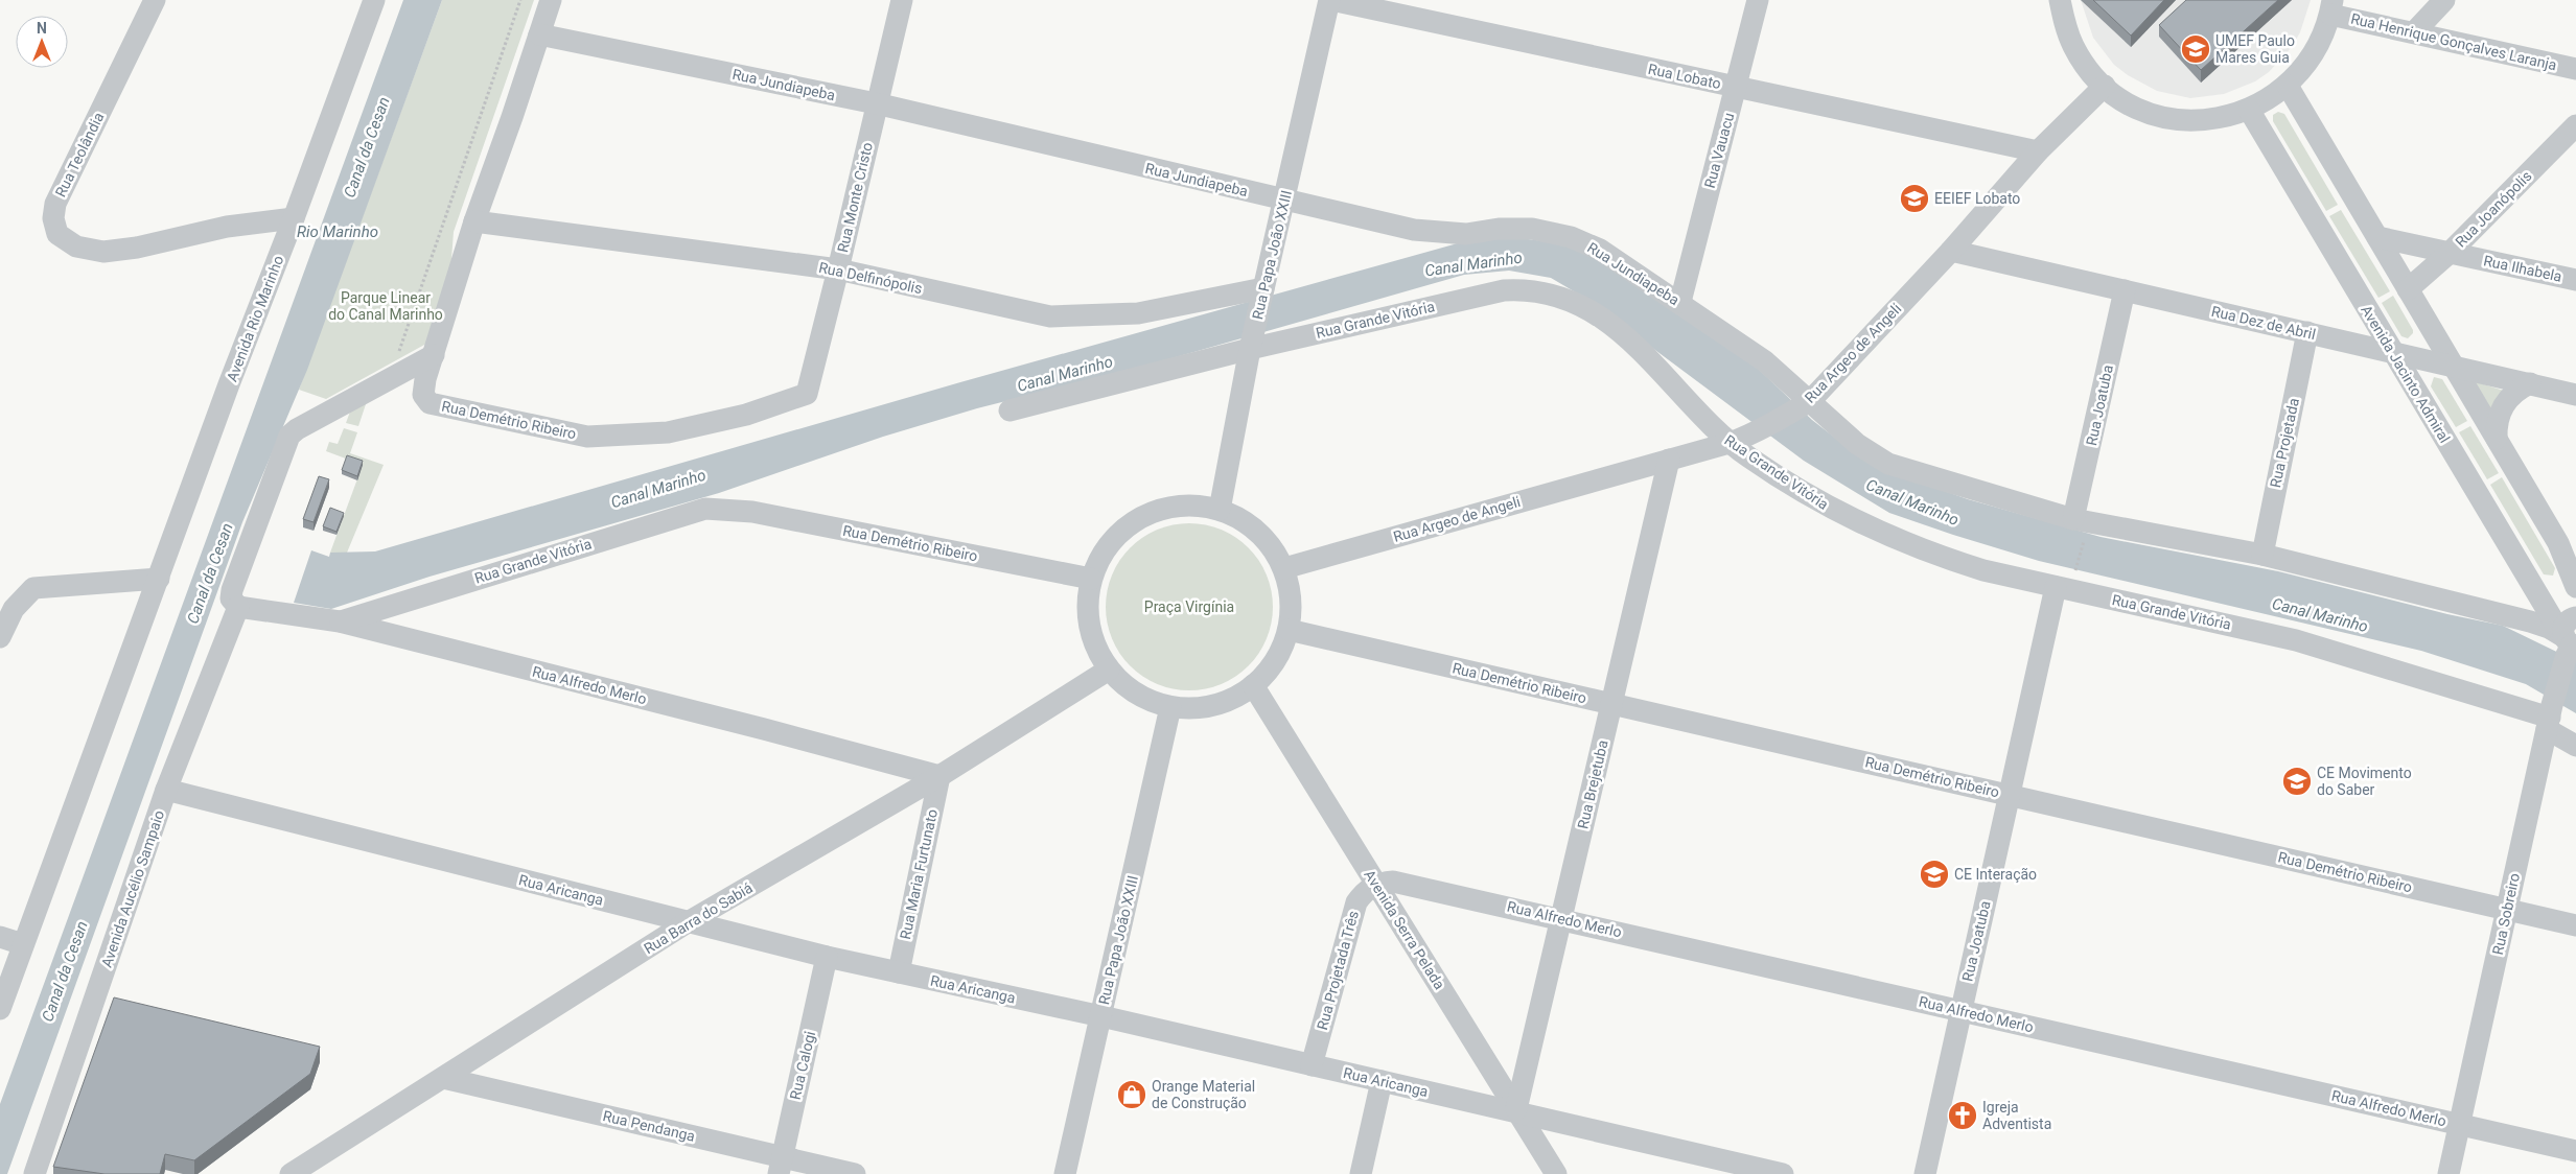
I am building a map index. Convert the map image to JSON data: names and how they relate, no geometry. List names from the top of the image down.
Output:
{
  "streets": {
    "street": [
      "Rua Henrique Gonçalves Laranja",
      "Rua Lobato",
      "Rua Jundiapeba",
      "Rua Vauacu",
      "Rua Teolândia",
      "Rua Monte Cristo",
      "Rua Joanópolis",
      "Rua Papa João XXIII",
      "Rua Ilhabela",
      "Rua Delfinópolis",
      "Avenida Rio Marinho",
      "Rua Grande Vitória",
      "Rua Dez de Abril",
      "Rua Argeo de Angeli",
      "Avenida Jacinto Admiral",
      "Rua Joatuba",
      "Rua Demétrio Ribeiro",
      "Rua Projetada",
      "Rua Alfredo Merlo",
      "Rua Brejetuba",
      "Rua Maria Furtunato",
      "Avenida Aucélio Sampaio",
      "Rua Aricanga",
      "Rua Sobreiro",
      "Rua Barra do Sabiá",
      "Avenida Serra Pelada",
      "Rua Projetada Três",
      "Rua Calogi",
      "Rua Pendanga"
    ]
  },
  "crossings": [
    ["Rua Lobato", "Rua Vauacu"],
    ["Rua Lobato", "Rua Papa João XXIII"],
    ["Rua Lobato", "Rua Argeo de Angeli"],
    ["Rua Jundiapeba", "Rua Vauacu"],
    ["Rua Jundiapeba", "Rua Monte Cristo"],
    ["Rua Jundiapeba", "Rua Papa João XXIII"],
    ["Rua Jundiapeba", "Rua Argeo de Angeli"],
    ["Rua Teolândia", "Avenida Rio Marinho"],
    ["Rua Monte Cristo", "Rua Delfinópolis"],
    ["Rua Monte Cristo", "Rua Demétrio Ribeiro"],
    ["Rua Joanópolis", "Rua Ilhabela"],
    ["Rua Papa João XXIII", "Rua Delfinópolis"],
    ["Rua Papa João XXIII", "Rua Grande Vitória"],
    ["Rua Papa João XXIII", "Rua Aricanga"],
    ["Rua Grande Vitória", "Rua Argeo de Angeli"],
    ["Rua Grande Vitória", "Rua Joatuba"],
    ["Rua Grande Vitória", "Rua Demétrio Ribeiro"],
    ["Rua Grande Vitória", "Rua Alfredo Merlo"],
    ["Rua Grande Vitória", "Rua Sobreiro"],
    ["Rua Dez de Abril", "Rua Argeo de Angeli"],
    ["Rua Dez de Abril", "Avenida Jacinto Admiral"],
    ["Rua Dez de Abril", "Rua Joatuba"],
    ["Rua Dez de Abril", "Rua Projetada"],
    ["Rua Argeo de Angeli", "Rua Brejetuba"],
    ["Avenida Jacinto Admiral", "Rua Sobreiro"],
    ["Rua Joatuba", "Rua Demétrio Ribeiro"],
    ["Rua Joatuba", "Rua Alfredo Merlo"],
    ["Rua Demétrio Ribeiro", "Rua Brejetuba"],
    ["Rua Demétrio Ribeiro", "Rua Sobreiro"],
    ["Rua Alfredo Merlo", "Rua Brejetuba"],
    ["Rua Alfredo Merlo", "Rua Maria Furtunato"],
    ["Rua Alfredo Merlo", "Avenida Aucélio Sampaio"],
    ["Rua Alfredo Merlo", "Rua Sobreiro"],
    ["Rua Alfredo Merlo", "Rua Barra do Sabiá"],
    ["Rua Alfredo Merlo", "Avenida Serra Pelada"],
    ["Rua Alfredo Merlo", "Rua Projetada Três"],
    ["Rua Brejetuba", "Rua Aricanga"],
    ["Rua Brejetuba", "Avenida Serra Pelada"],
    ["Rua Maria Furtunato", "Rua Aricanga"],
    ["Rua Maria Furtunato", "Rua Barra do Sabiá"],
    ["Avenida Aucélio Sampaio", "Rua Aricanga"],
    ["Rua Aricanga", "Rua Barra do Sabiá"],
    ["Rua Aricanga", "Avenida Serra Pelada"],
    ["Rua Aricanga", "Rua Projetada Três"],
    ["Rua Aricanga", "Rua Calogi"],
    ["Rua Barra do Sabiá", "Rua Pendanga"],
    ["Avenida Serra Pelada", "Rua Projetada Três"],
    ["Rua Calogi", "Rua Pendanga"]
  ],
  "water": ["Canal da Cesan", "Rio Marinho", "Canal Marinho"],
  "parks": ["Parque Linear do Canal Marinho", "Praça Virgínia"],
  "places": {
    "school or university": [
      "UMEF Paulo Mares Guia",
      "EEIEF Lobato",
      "CE Movimento do Saber",
      "CE Interação"
    ],
    "shop": ["Orange Material de Construção"],
    "church": ["Igreja Adventista"]
  },
  "north": "top"
}
